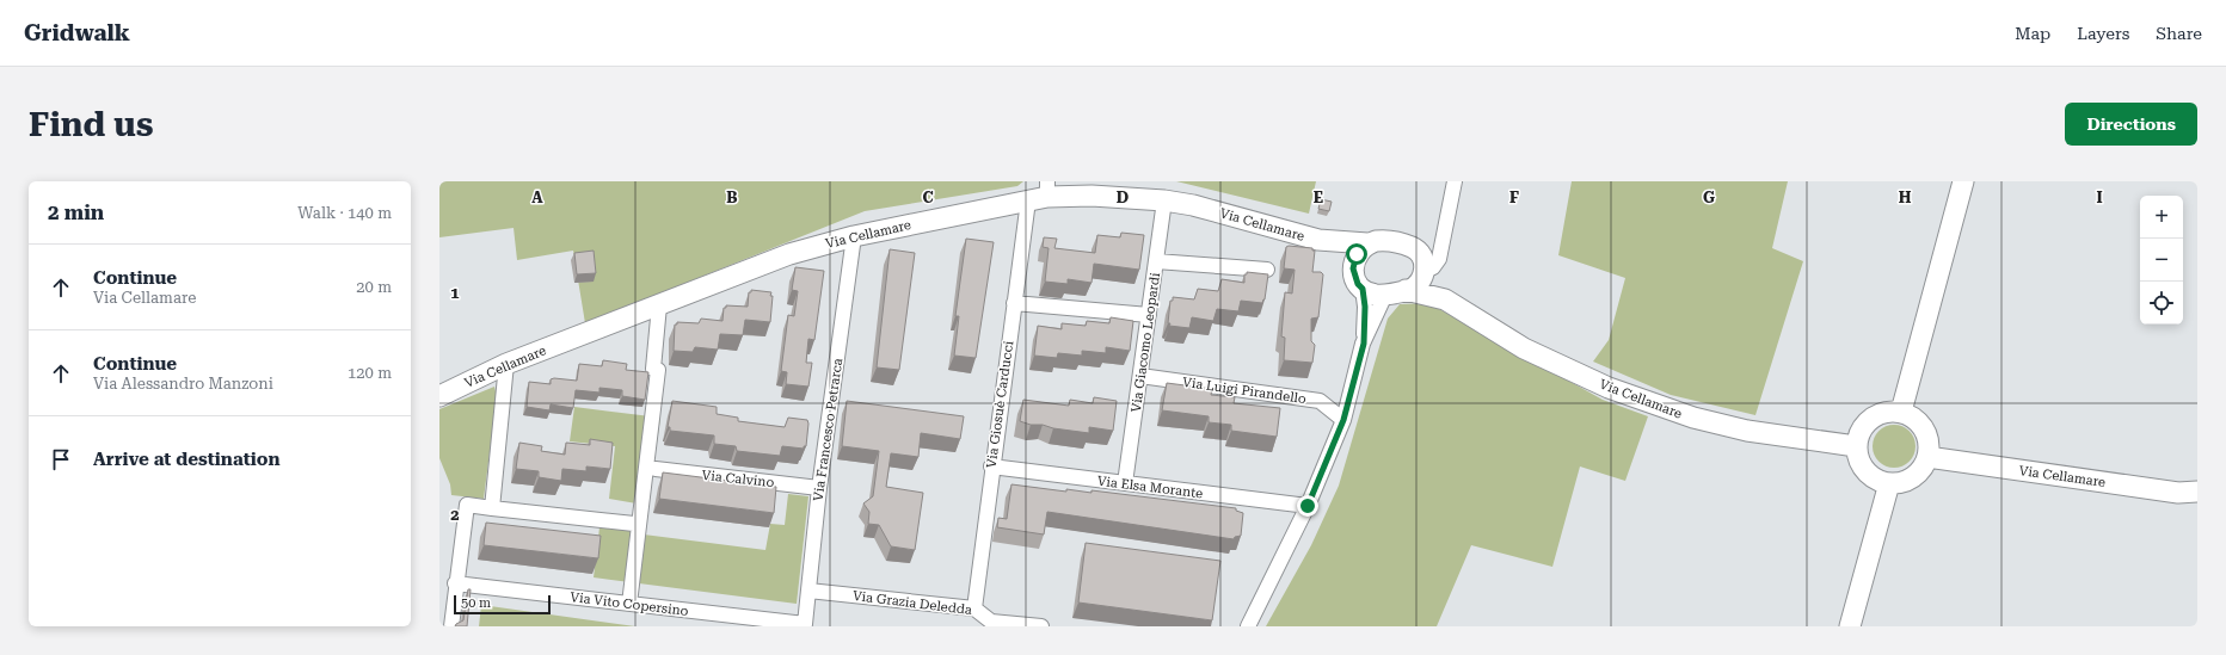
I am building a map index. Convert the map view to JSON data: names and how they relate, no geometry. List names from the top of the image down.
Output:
{
  "streets": {
    "street": [
      "Via Cellamare",
      "Via Giacomo Leopardi",
      "Via Luigi Pirandello",
      "Via Giosuè Carducci",
      "Via Francesco Petrarca",
      "Via Calvino",
      "Via Elsa Morante",
      "Via Grazia Deledda",
      "Via Vito Copersino"
    ]
  },
  "crossings": [
    ["Via Cellamare", "Via Giacomo Leopardi"],
    ["Via Cellamare", "Via Giosuè Carducci"],
    ["Via Cellamare", "Via Francesco Petrarca"],
    ["Via Giacomo Leopardi", "Via Luigi Pirandello"],
    ["Via Giacomo Leopardi", "Via Elsa Morante"],
    ["Via Giosuè Carducci", "Via Elsa Morante"],
    ["Via Giosuè Carducci", "Via Grazia Deledda"],
    ["Via Francesco Petrarca", "Via Calvino"],
    ["Via Francesco Petrarca", "Via Grazia Deledda"],
    ["Via Francesco Petrarca", "Via Vito Copersino"]
  ],
  "scale_bar": "50 m",
  "page": {
    "header": "Gridwalk",
    "nav": ["Map", "Layers", "Share"],
    "buttons": "Directions",
    "title": "Find us",
    "heading": ["2 min", "Walk · 140 m"],
    "map_buttons": ["+", "−"],
    "list": [
      ["Continue", "Via Cellamare", "20 m"],
      ["Continue", "Via Alessandro Manzoni", "120 m"],
      "Arrive at destination"
    ],
    "scale": "50 m"
  },
  "grid": {
    "columns": [
      "A",
      "B",
      "C",
      "D",
      "E",
      "F",
      "G",
      "H",
      "I"
    ],
    "rows": ["1", "2"]
  }
}
